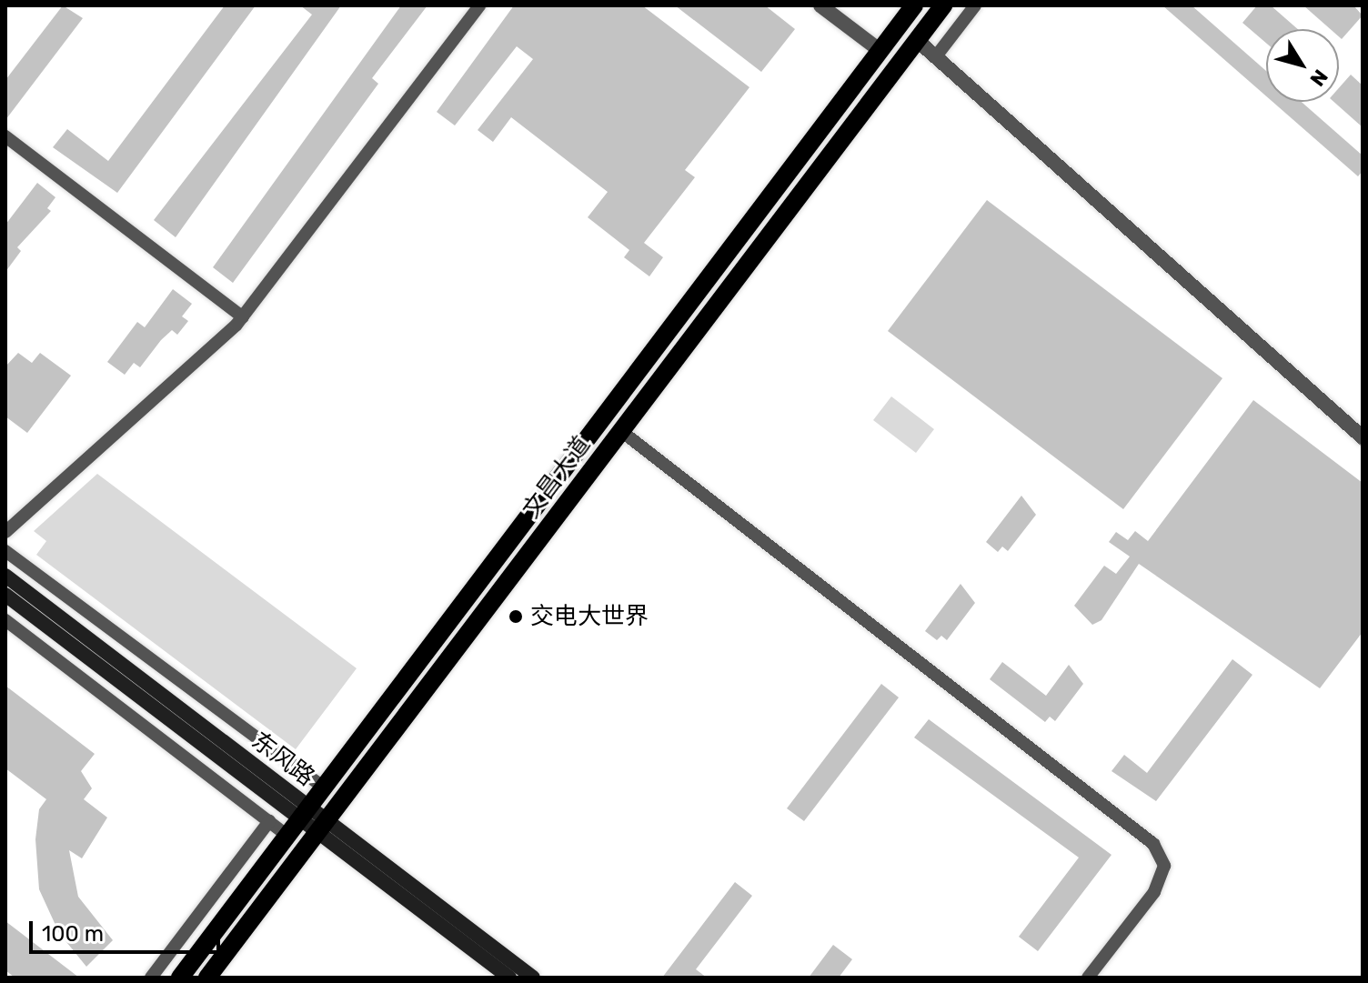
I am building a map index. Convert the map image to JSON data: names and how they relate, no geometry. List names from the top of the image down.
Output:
{
  "streets": {
    "main road": ["文昌大道", "东风路"]
  },
  "crossings": [
    ["文昌大道", "东风路"]
  ],
  "places": ["交电大世界"],
  "scale_bar": "100 m",
  "north": "bottom right"
}
